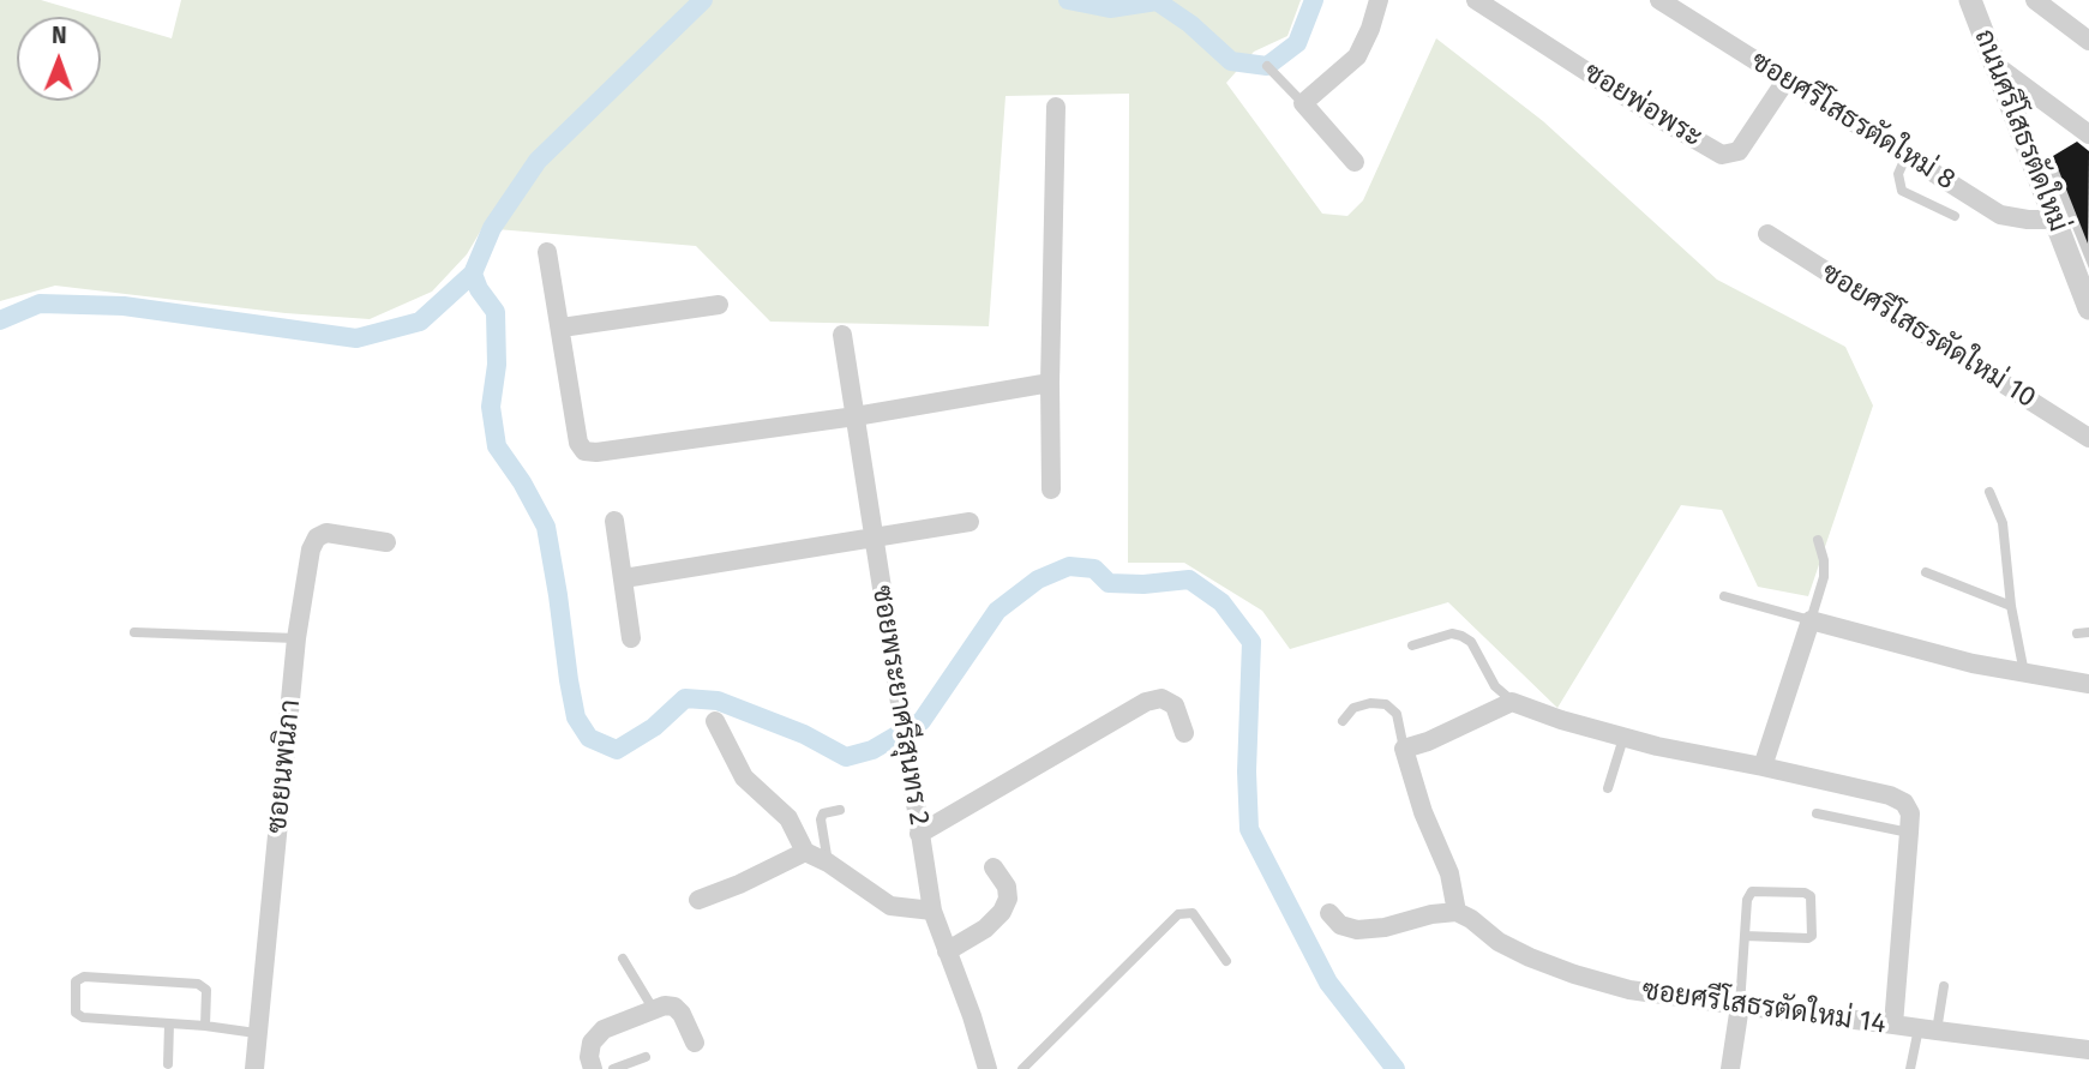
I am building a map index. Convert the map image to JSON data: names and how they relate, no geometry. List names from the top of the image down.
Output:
{
  "streets": {
    "street": [
      "ซอยพ่อพระ",
      "ซอยศรีโสธรตัดใหม่ 8",
      "ถนนศรีโสธรตัดใหม่",
      "ซอยศรีโสธรตัดใหม่ 10",
      "ซอยพระยาศรีสุนทร 2",
      "ซอยนพนิภา",
      "ซอยศรีโสธรตัดใหม่ 14"
    ]
  },
  "crossings": [
    ["ซอยพ่อพระ", "ซอยศรีโสธรตัดใหม่ 8"],
    ["ซอยศรีโสธรตัดใหม่ 8", "ถนนศรีโสธรตัดใหม่"]
  ],
  "north": "top"
}
